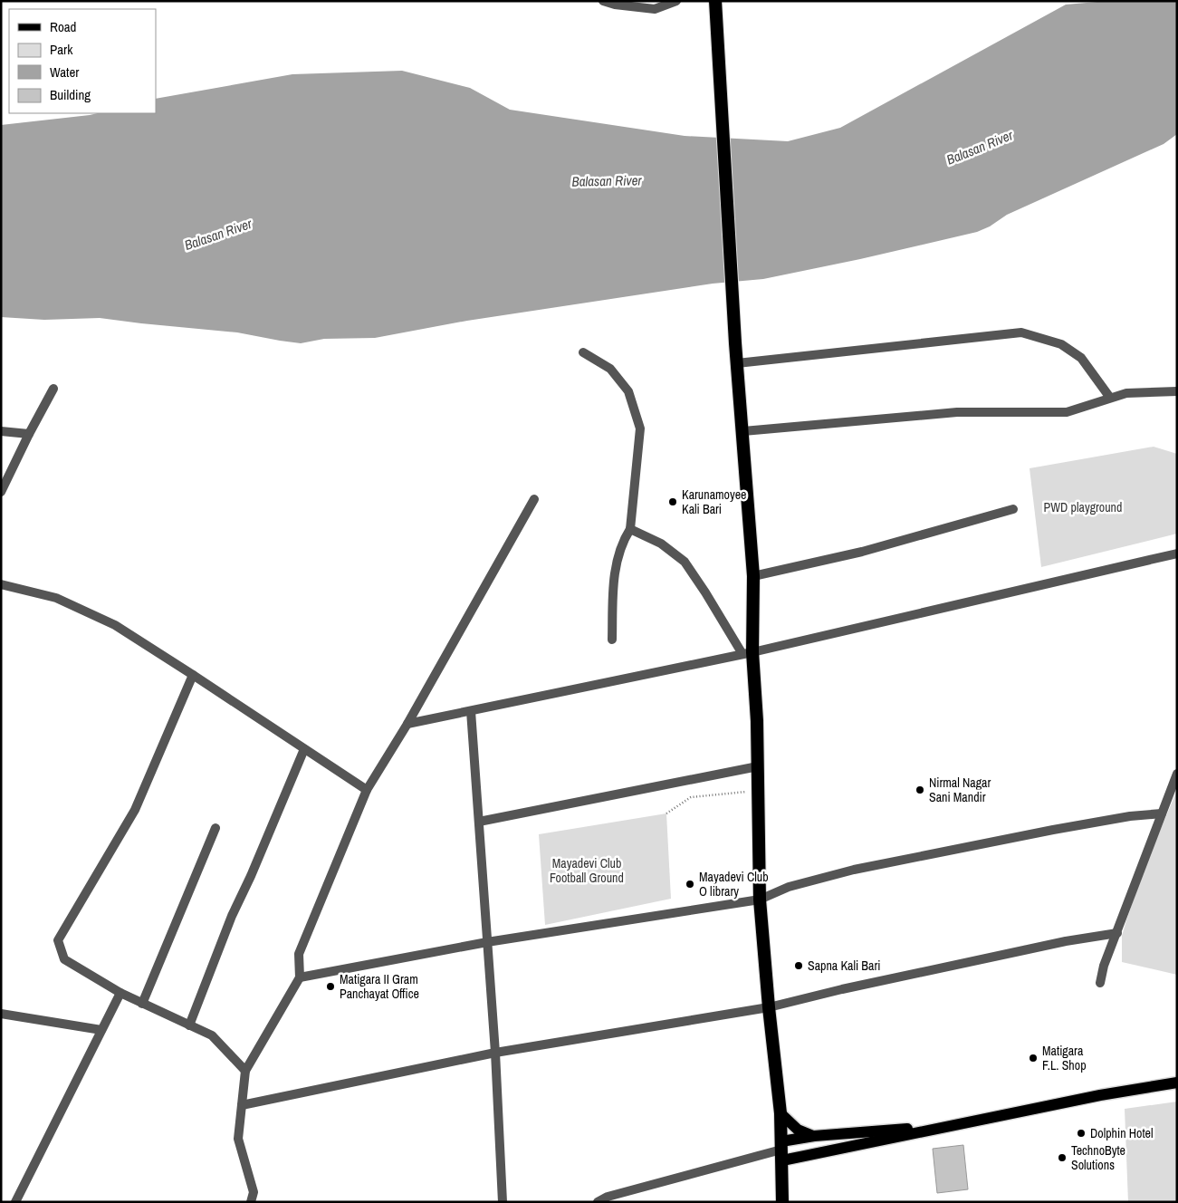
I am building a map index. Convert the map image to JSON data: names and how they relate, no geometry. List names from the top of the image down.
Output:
{
  "water": ["Balasan River"],
  "parks": ["PWD playground", "Mayadevi Club Football Ground"],
  "places": [
    "Karunamoyee Kali Bari",
    "Nirmal Nagar Sani Mandir",
    "Mayadevi Club O library",
    "Sapna Kali Bari",
    "Matigara II Gram Panchayat Office",
    "Matigara F.L. Shop",
    "Dolphin Hotel",
    "TechnoByte Solutions"
  ],
  "legend": [
    "Road",
    "Park",
    "Water",
    "Building"
  ]
}
